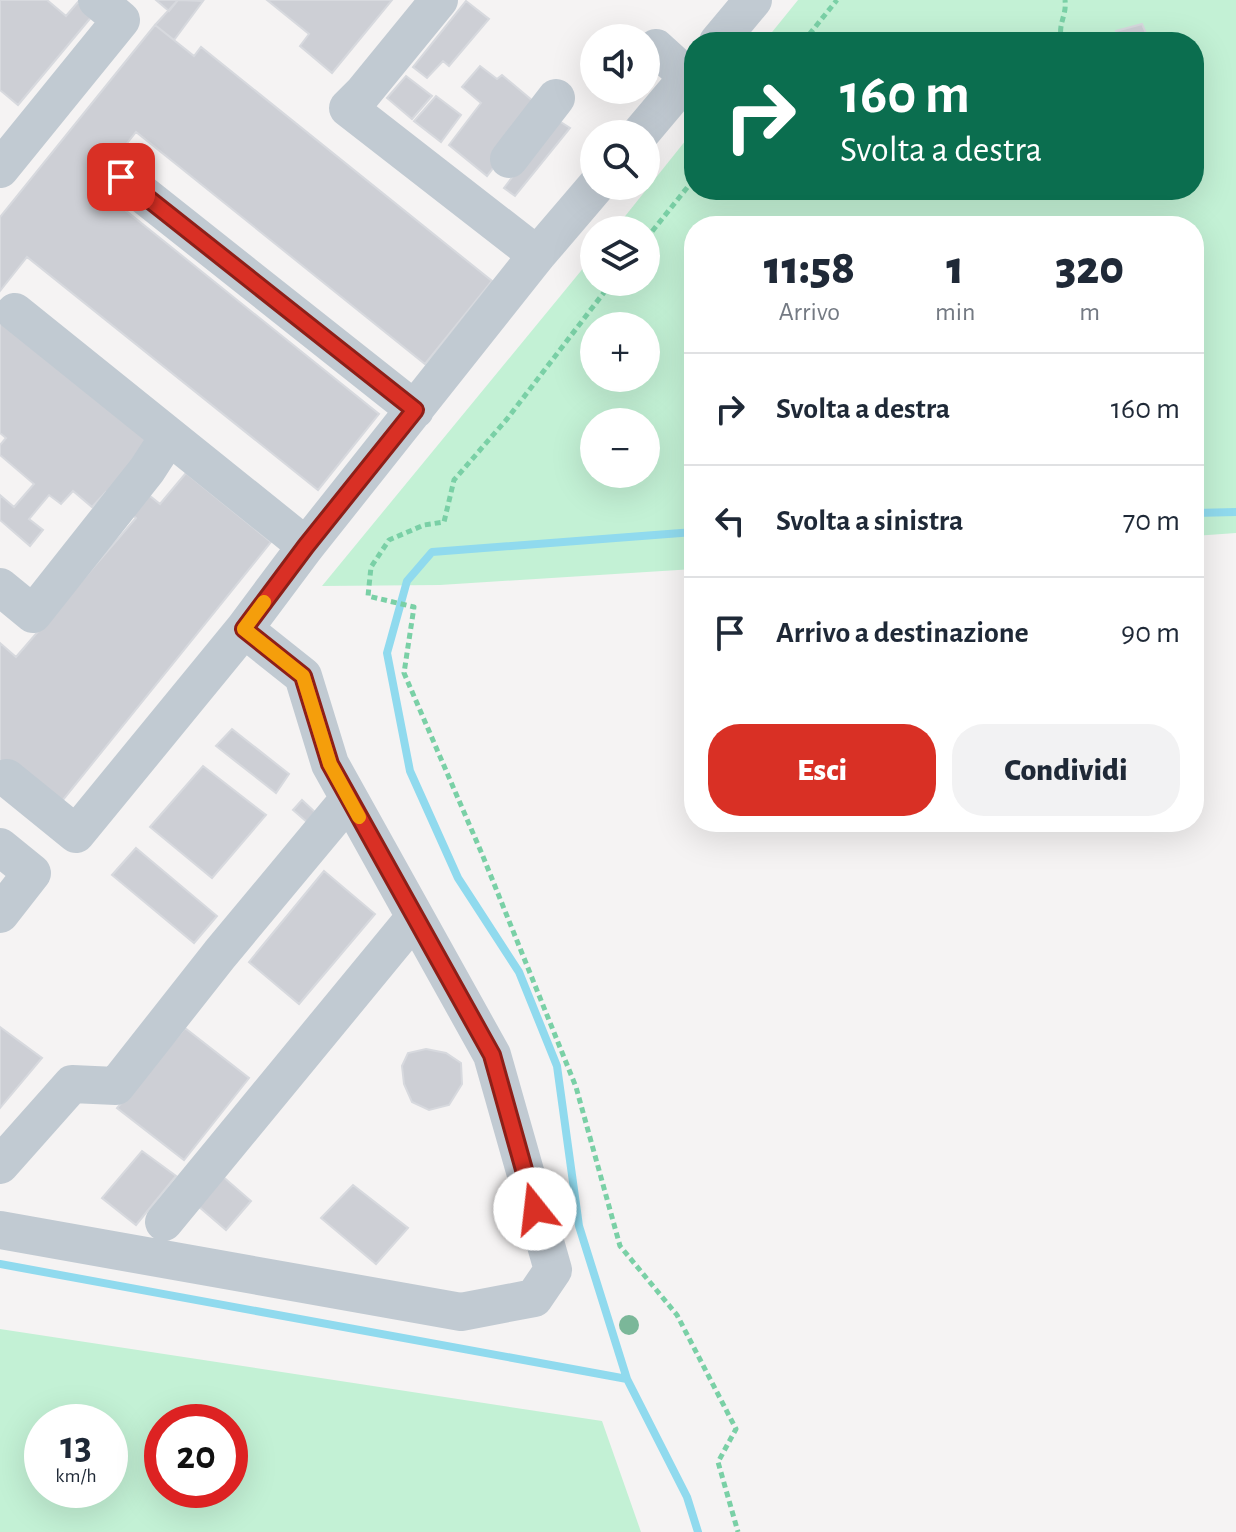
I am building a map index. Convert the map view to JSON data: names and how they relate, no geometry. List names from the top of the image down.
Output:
{
  "page": {
    "map_buttons": ["+", "−"],
    "turn": ["160 m", "Svolta a destra"],
    "eta": [
      "11:58",
      "Arrivo",
      "1",
      "min",
      "320",
      "m"
    ],
    "list": [
      {
        "name": "Svolta a destra",
        "value": "160 m"
      },
      {
        "name": "Svolta a sinistra",
        "value": "70 m"
      },
      {
        "name": "Arrivo a destinazione",
        "value": "90 m"
      }
    ],
    "buttons": ["Esci", "Condividi"],
    "speed": "13 km/h",
    "limit": "20"
  }
}
